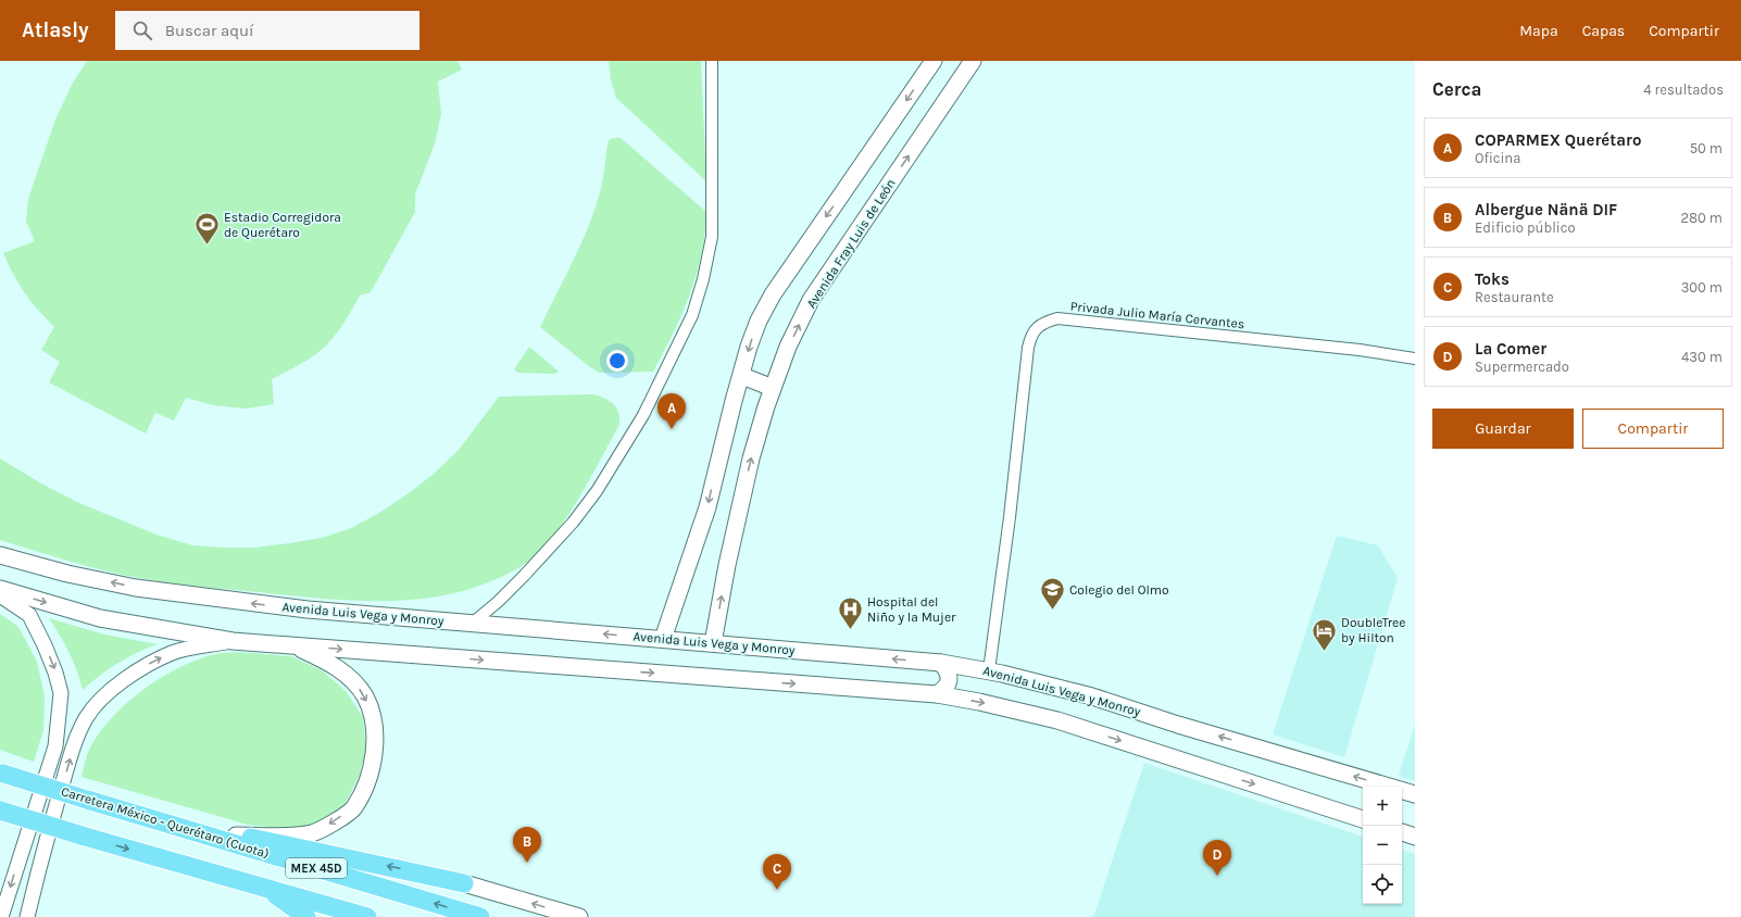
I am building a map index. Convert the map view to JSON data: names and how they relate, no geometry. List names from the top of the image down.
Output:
{
  "streets": {
    "highway": ["Carretera México - Querétaro (Cuota)", "MEX 45D"],
    "main road": ["Avenida Fray Luis de León", "Avenida Luis Vega y Monroy"],
    "street": ["Privada Julio María Cervantes"]
  },
  "crossings": [
    ["Avenida Fray Luis de León", "Avenida Luis Vega y Monroy"],
    ["Privada Julio María Cervantes", "Avenida Luis Vega y Monroy"]
  ],
  "places": {
    "sports": ["Estadio Corregidora de Querétaro"],
    "school or university": ["Colegio del Olmo"],
    "hospital": ["Hospital del Niño y la Mujer"],
    "hotel": ["DoubleTree by Hilton"]
  },
  "page": {
    "header": "Atlasly",
    "search": "Buscar aquí",
    "nav": ["Mapa", "Capas", "Compartir"],
    "heading": ["Cerca", "4 resultados"],
    "list": [
      {
        "mark": "A",
        "name": "COPARMEX Querétaro",
        "note": "Oficina",
        "value": "50 m"
      },
      {
        "mark": "B",
        "name": "Albergue Nänä DIF",
        "note": "Edificio público",
        "value": "280 m"
      },
      {
        "mark": "C",
        "name": "Toks",
        "note": "Restaurante",
        "value": "300 m"
      },
      {
        "mark": "D",
        "name": "La Comer",
        "note": "Supermercado",
        "value": "430 m"
      }
    ],
    "pins": [
      "A",
      "B",
      "D",
      "C"
    ],
    "buttons": ["Guardar", "Compartir"],
    "map_buttons": ["+", "−"]
  }
}
